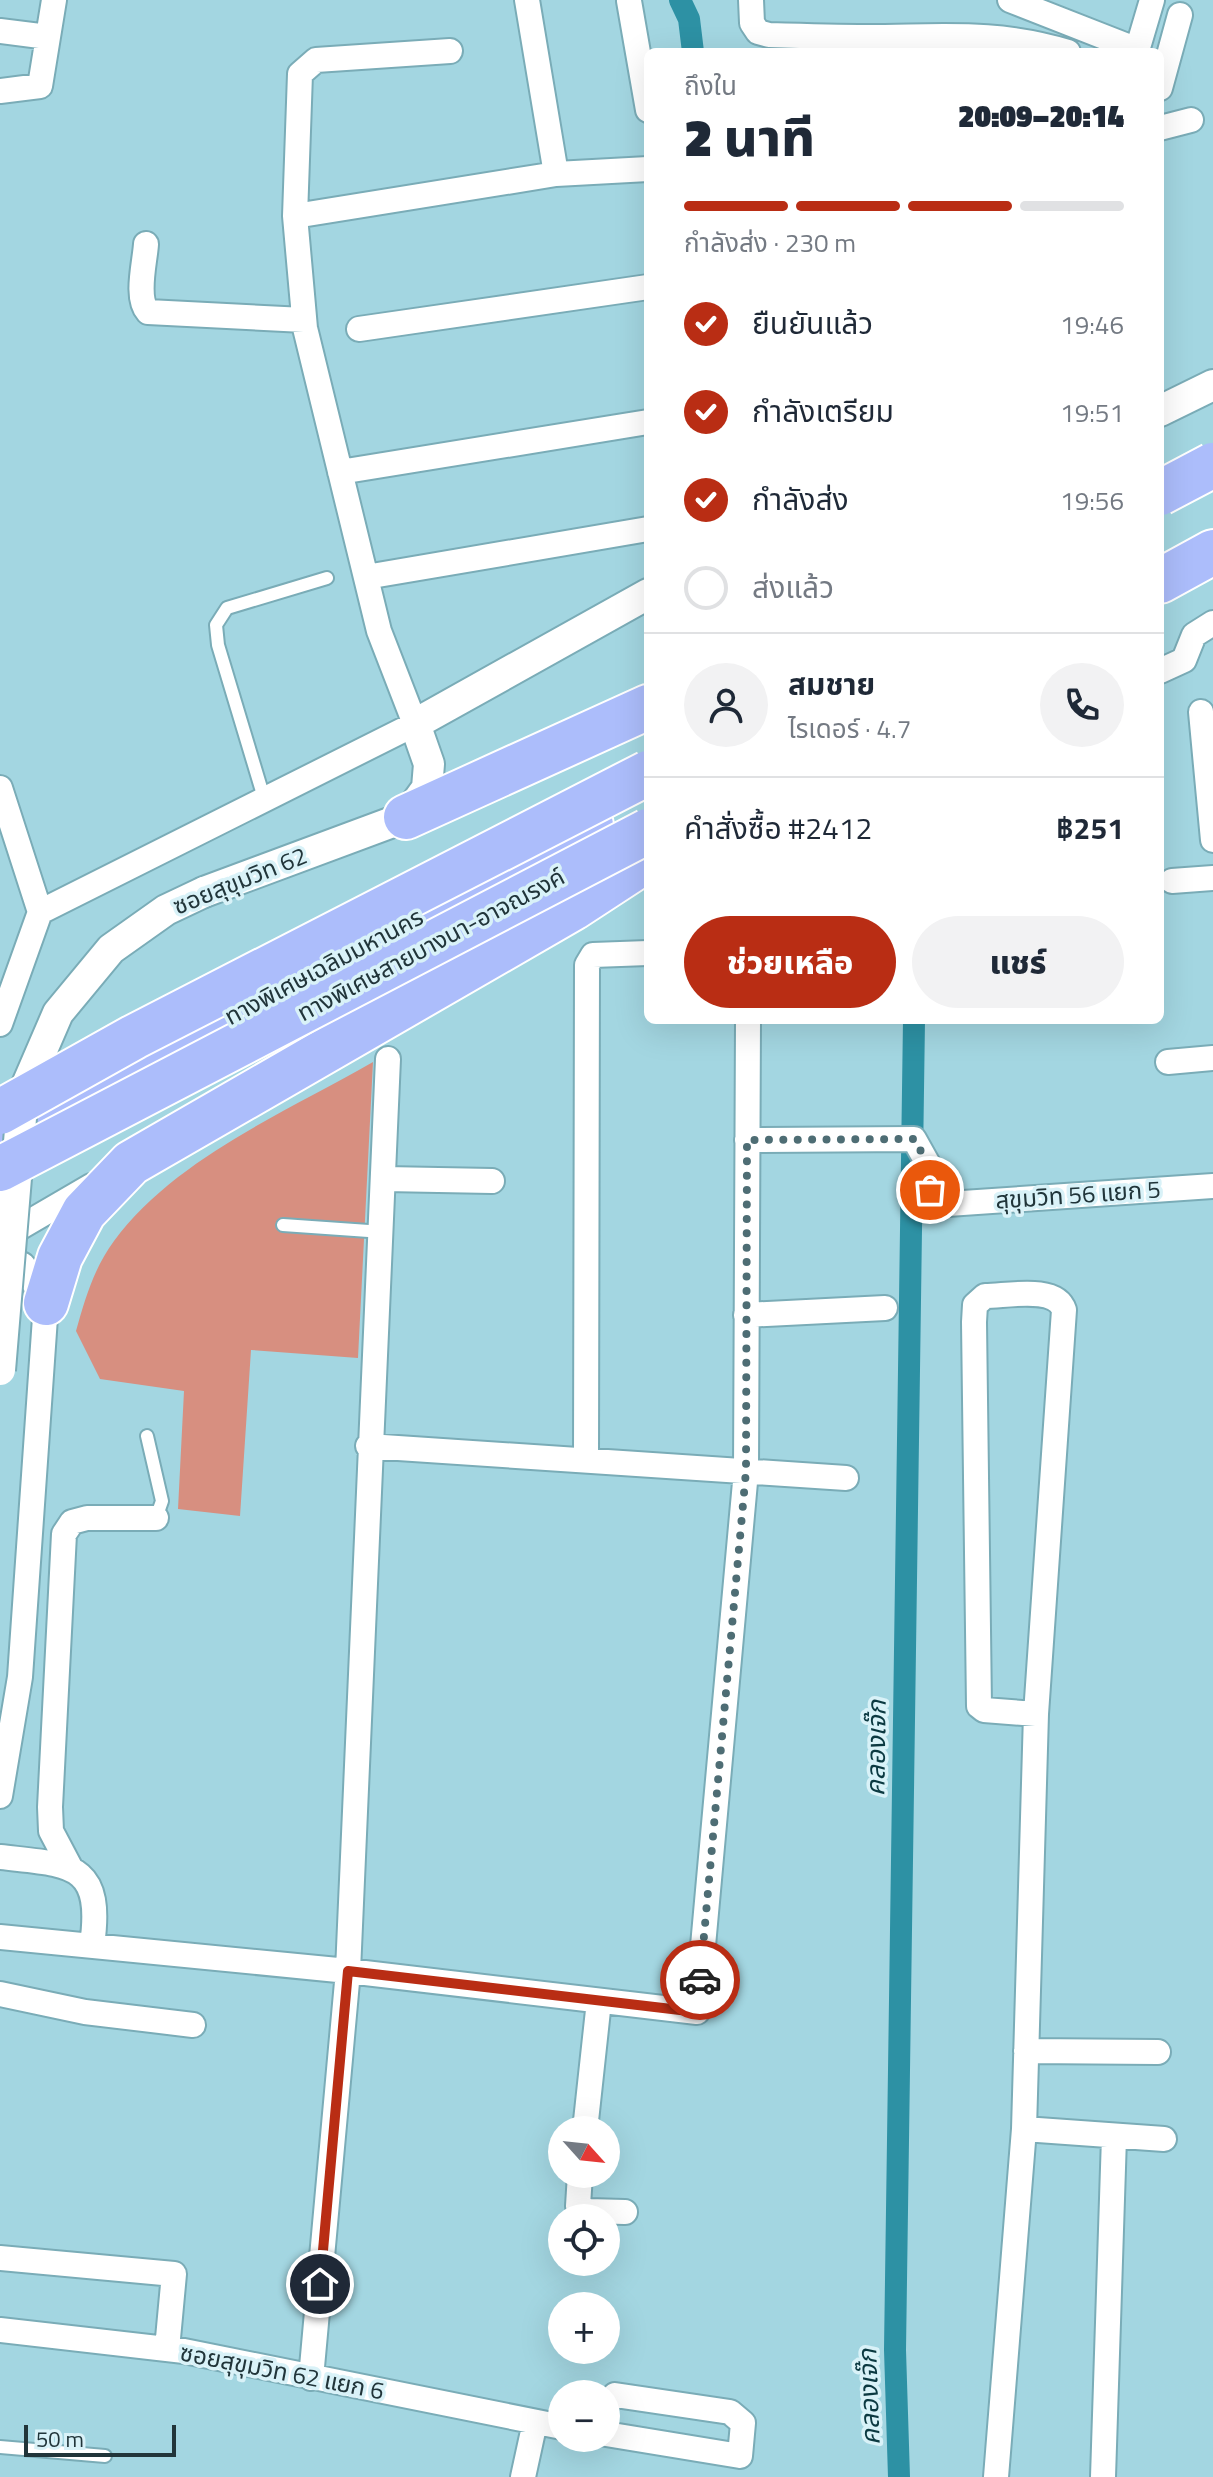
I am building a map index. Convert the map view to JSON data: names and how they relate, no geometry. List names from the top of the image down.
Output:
{
  "streets": {
    "highway": ["ทางพิเศษสายบางนา-อาจณรงค์", "ทางพิเศษเฉลิมมหานคร"],
    "street": ["ซอยสุขุมวิท 62", "สุขุมวิท 56 แยก 5", "ซอยสุขุมวิท 62 แยก 6"]
  },
  "water": ["คลองเจ๊ก"],
  "scale_bar": "50 m",
  "north": "bottom right",
  "page": {
    "heading": ["2 นาที", "ถึงใน", "20:09–20:14"],
    "panel": [
      "สมชาย",
      "ไรเดอร์ · 4.7",
      "คำสั่งซื้อ #2412",
      "฿251"
    ],
    "bar": "กำลังส่ง · 230 m",
    "list": [
      ["ยืนยันแล้ว", "19:46"],
      ["กำลังเตรียม", "19:51"],
      ["กำลังส่ง", "19:56"],
      "ส่งแล้ว"
    ],
    "buttons": ["ช่วยเหลือ", "แชร์"],
    "map_buttons": ["+", "−"],
    "scale": "50 m"
  }
}
